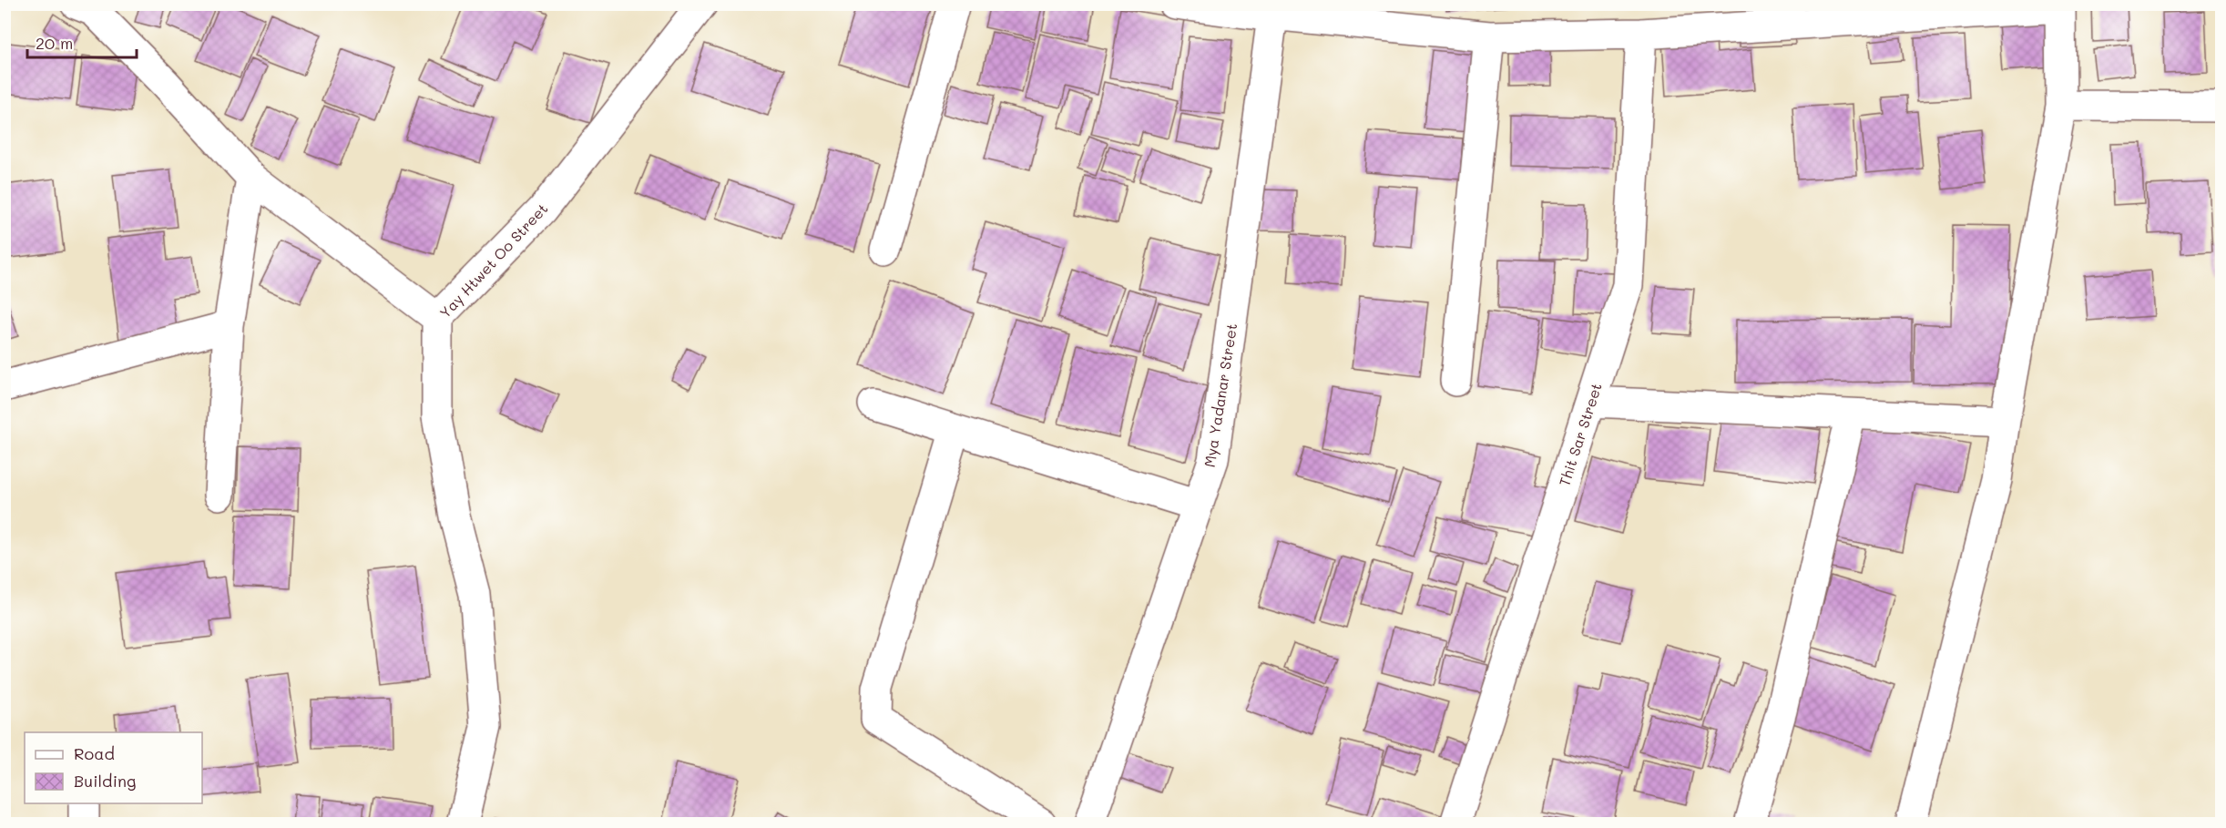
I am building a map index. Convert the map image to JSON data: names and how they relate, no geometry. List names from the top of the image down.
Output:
{
  "streets": {
    "street": ["Yay Htwet Oo Street", "Mya Yadanar Street", "Thit Sar Street"]
  },
  "legend": ["Road", "Building"],
  "scale_bar": "20 m"
}
